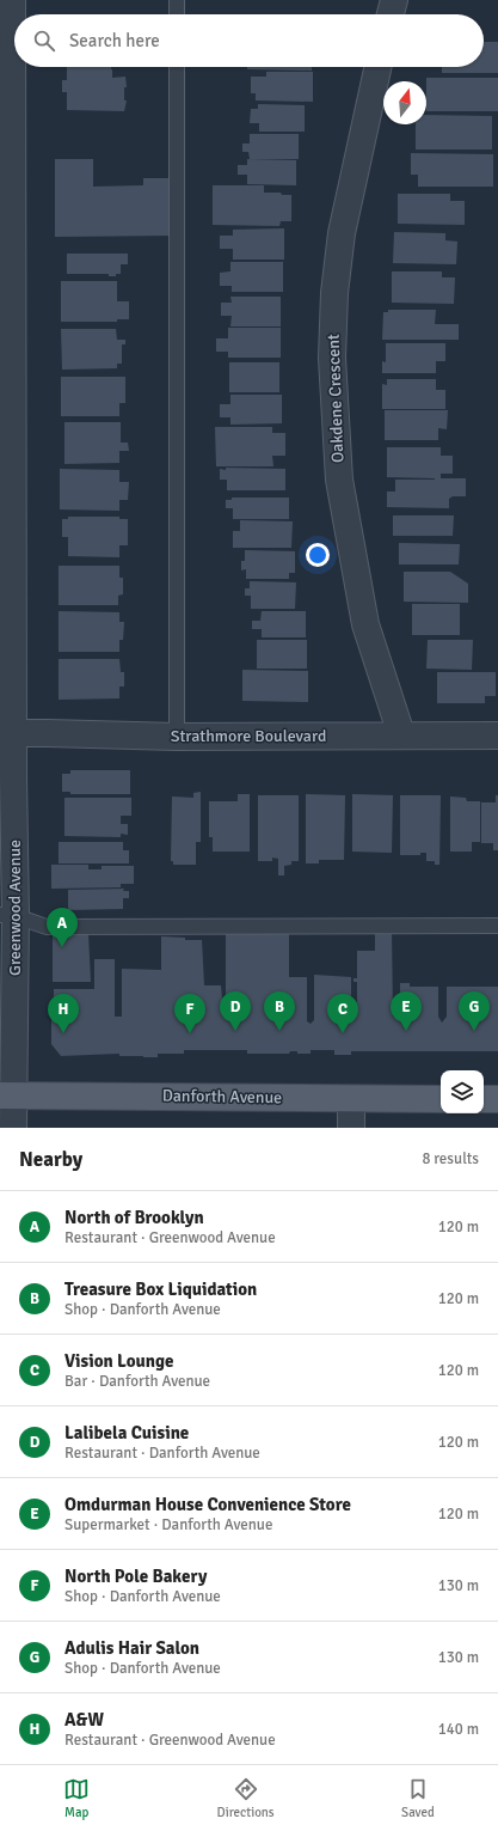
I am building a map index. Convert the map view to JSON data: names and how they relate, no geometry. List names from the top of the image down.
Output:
{
  "streets": {
    "main road": ["Danforth Avenue"],
    "street": ["Oakdene Crescent", "Strathmore Boulevard", "Greenwood Avenue"]
  },
  "crossings": [
    ["Oakdene Crescent", "Strathmore Boulevard"],
    ["Strathmore Boulevard", "Greenwood Avenue"],
    ["Greenwood Avenue", "Danforth Avenue"]
  ],
  "north": "top",
  "page": {
    "search": "Search here",
    "pins": [
      "A",
      "B",
      "D",
      "E",
      "G",
      "C",
      "F",
      "H"
    ],
    "heading": ["Nearby", "8 results"],
    "list": [
      {
        "mark": "A",
        "name": "North of Brooklyn",
        "note": "Restaurant · Greenwood Avenue",
        "value": "120 m"
      },
      {
        "mark": "B",
        "name": "Treasure Box Liquidation",
        "note": "Shop · Danforth Avenue",
        "value": "120 m"
      },
      {
        "mark": "C",
        "name": "Vision Lounge",
        "note": "Bar · Danforth Avenue",
        "value": "120 m"
      },
      {
        "mark": "D",
        "name": "Lalibela Cuisine",
        "note": "Restaurant · Danforth Avenue",
        "value": "120 m"
      },
      {
        "mark": "E",
        "name": "Omdurman House Convenience Store",
        "note": "Supermarket · Danforth Avenue",
        "value": "120 m"
      },
      {
        "mark": "F",
        "name": "North Pole Bakery",
        "note": "Shop · Danforth Avenue",
        "value": "130 m"
      },
      {
        "mark": "G",
        "name": "Adulis Hair Salon",
        "note": "Shop · Danforth Avenue",
        "value": "130 m"
      },
      {
        "mark": "H",
        "name": "A&W",
        "note": "Restaurant · Greenwood Avenue",
        "value": "140 m"
      }
    ],
    "nav": ["Map", "Directions", "Saved"]
  }
}
